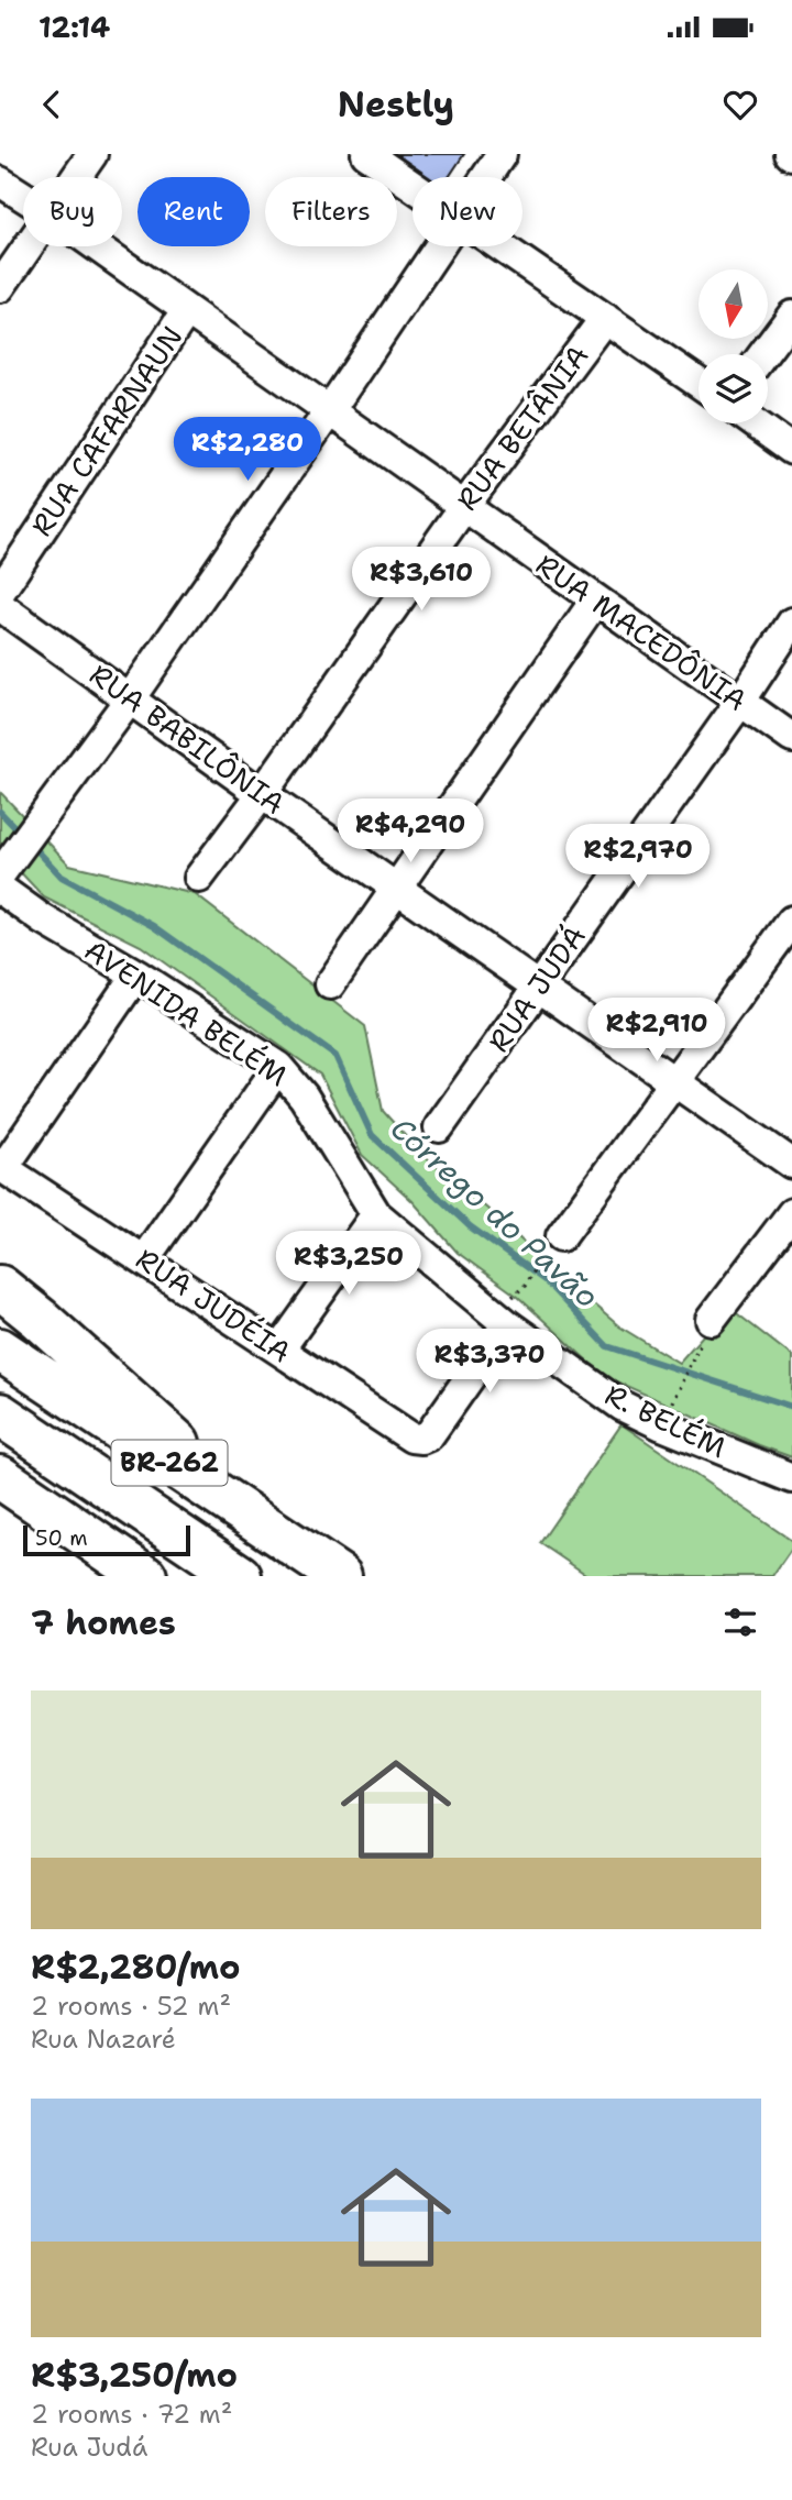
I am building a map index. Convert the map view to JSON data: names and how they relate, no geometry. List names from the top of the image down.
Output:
{
  "streets": {
    "highway": ["BR-262"],
    "street": [
      "RUA BETÂNIA",
      "RUA CAFARNAUN",
      "RUA MACEDÔNIA",
      "RUA BABILÔNIA",
      "RUA JUDÁ",
      "AVENIDA BELÉM",
      "RUA JUDÉIA",
      "R. BELÉM"
    ]
  },
  "crossings": [
    ["RUA BETÂNIA", "RUA MACEDÔNIA"],
    ["RUA BETÂNIA", "RUA BABILÔNIA"],
    ["RUA CAFARNAUN", "RUA MACEDÔNIA"],
    ["RUA MACEDÔNIA", "RUA JUDÁ"],
    ["RUA BABILÔNIA", "RUA JUDÁ"],
    ["AVENIDA BELÉM", "RUA JUDÉIA"],
    ["AVENIDA BELÉM", "R. BELÉM"],
    ["RUA JUDÉIA", "R. BELÉM"]
  ],
  "water": ["Córrego do Pavão"],
  "scale_bar": "50 m",
  "north": "bottom",
  "page": {
    "status": "12:14",
    "header": "Nestly",
    "chip": [
      "Buy",
      "Rent",
      "Filters",
      "New"
    ],
    "price": [
      "R$2,280",
      "R$3,610",
      "R$4,290",
      "R$2,970",
      "R$2,910",
      "R$3,250",
      "R$3,370"
    ],
    "scale": "50 m",
    "heading": "7 homes",
    "list": [
      {
        "name": "R$2,280/mo",
        "note": "2 rooms · 52 m² · Rua Nazaré"
      },
      {
        "name": "R$3,250/mo",
        "note": "2 rooms · 72 m² · Rua Judá"
      }
    ]
  }
}
